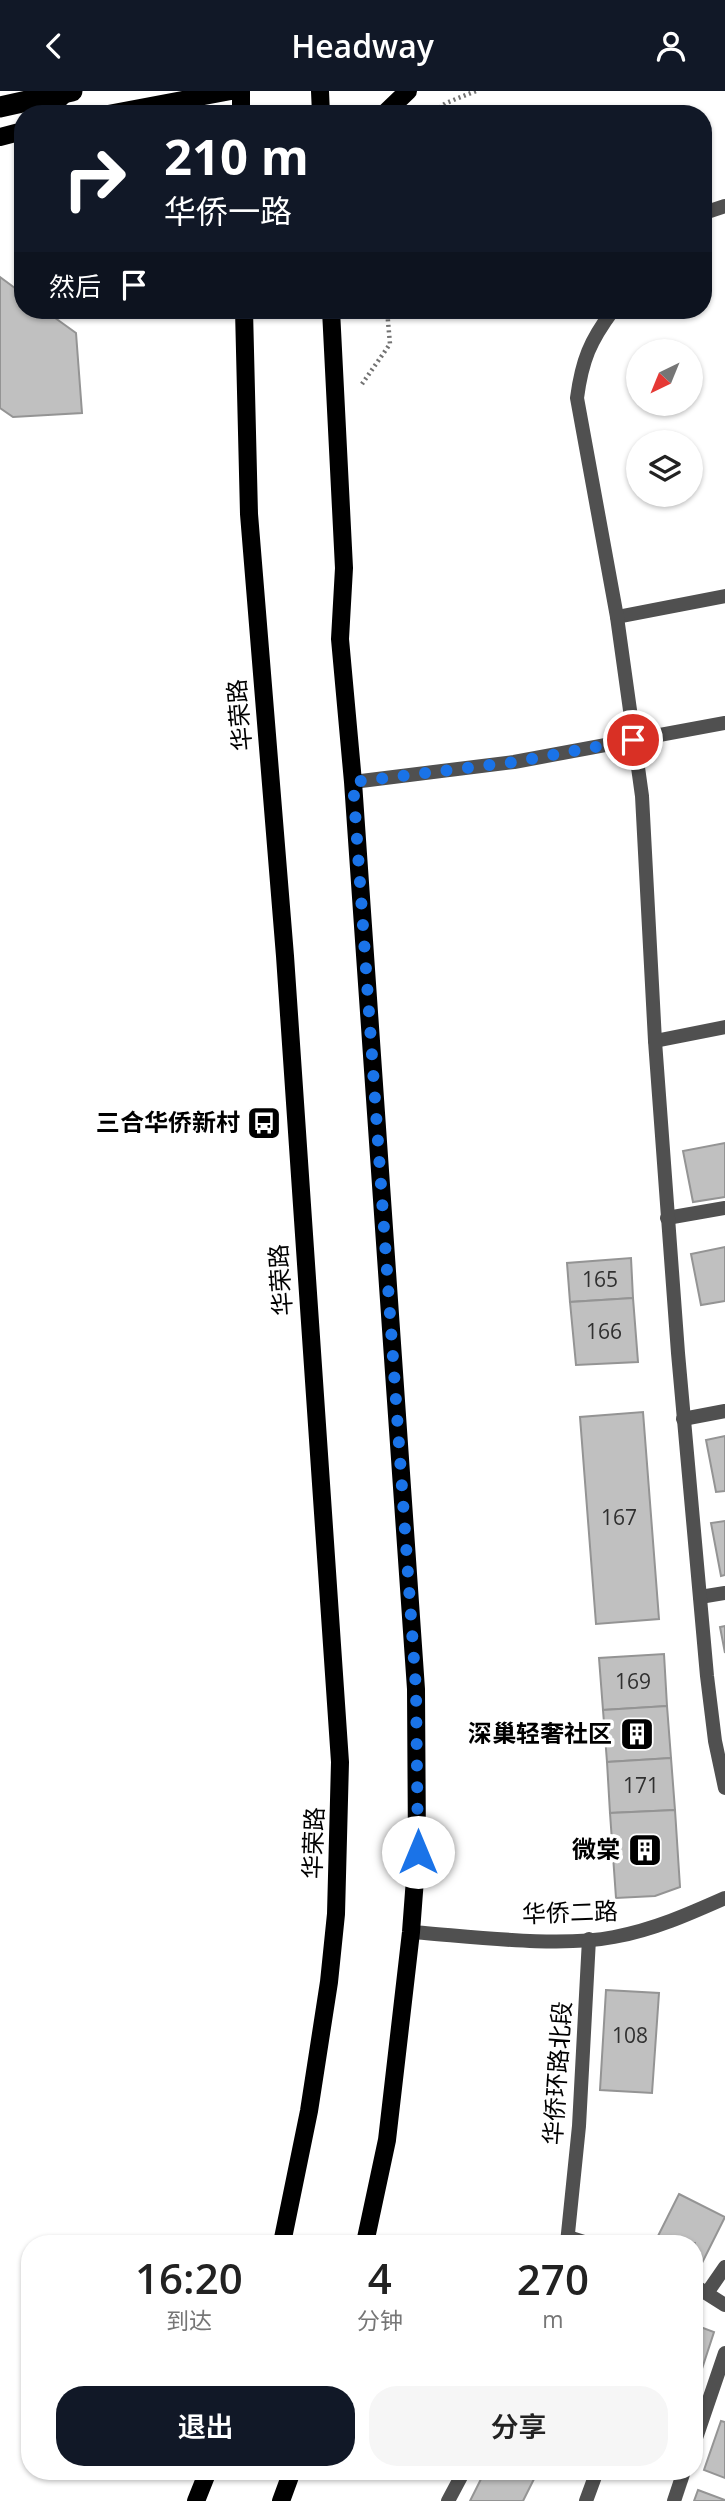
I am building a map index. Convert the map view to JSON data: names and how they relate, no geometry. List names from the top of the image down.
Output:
{
  "streets": {
    "main road": ["华荣路"],
    "street": ["华侨二路", "华侨环路北段"]
  },
  "crossings": [
    ["华侨二路", "华侨环路北段"]
  ],
  "places": {
    "bus stop": ["三合华侨新村"],
    "building": ["深巢轻奢社区", "微棠"]
  },
  "house_numbers": [
    "165",
    "166",
    "167",
    "169",
    "171",
    "108"
  ],
  "north": "bottom left",
  "page": {
    "header": "Headway",
    "turn": ["210 m", "华侨一路"],
    "then": "然后",
    "eta": [
      "16:20",
      "到达",
      "4",
      "分钟",
      "270",
      "m"
    ],
    "buttons": ["退出", "分享"]
  }
}
